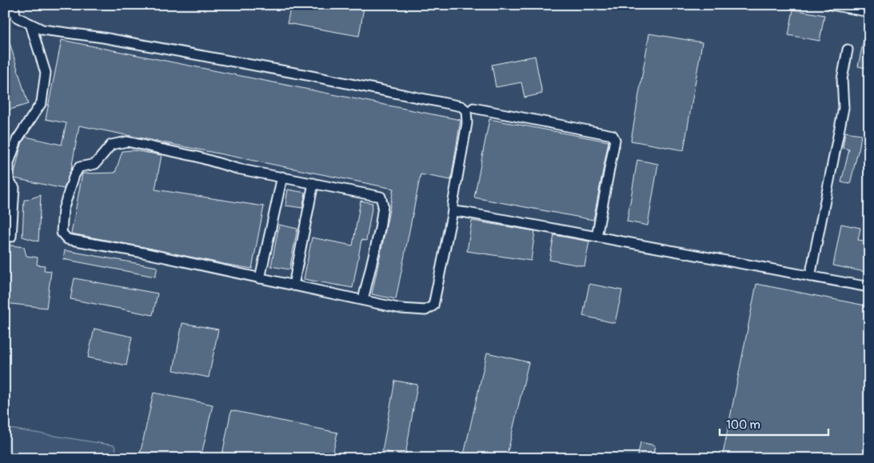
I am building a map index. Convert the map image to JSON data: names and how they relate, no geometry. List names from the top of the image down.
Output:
{
  "scale_bar": "100 m"
}
